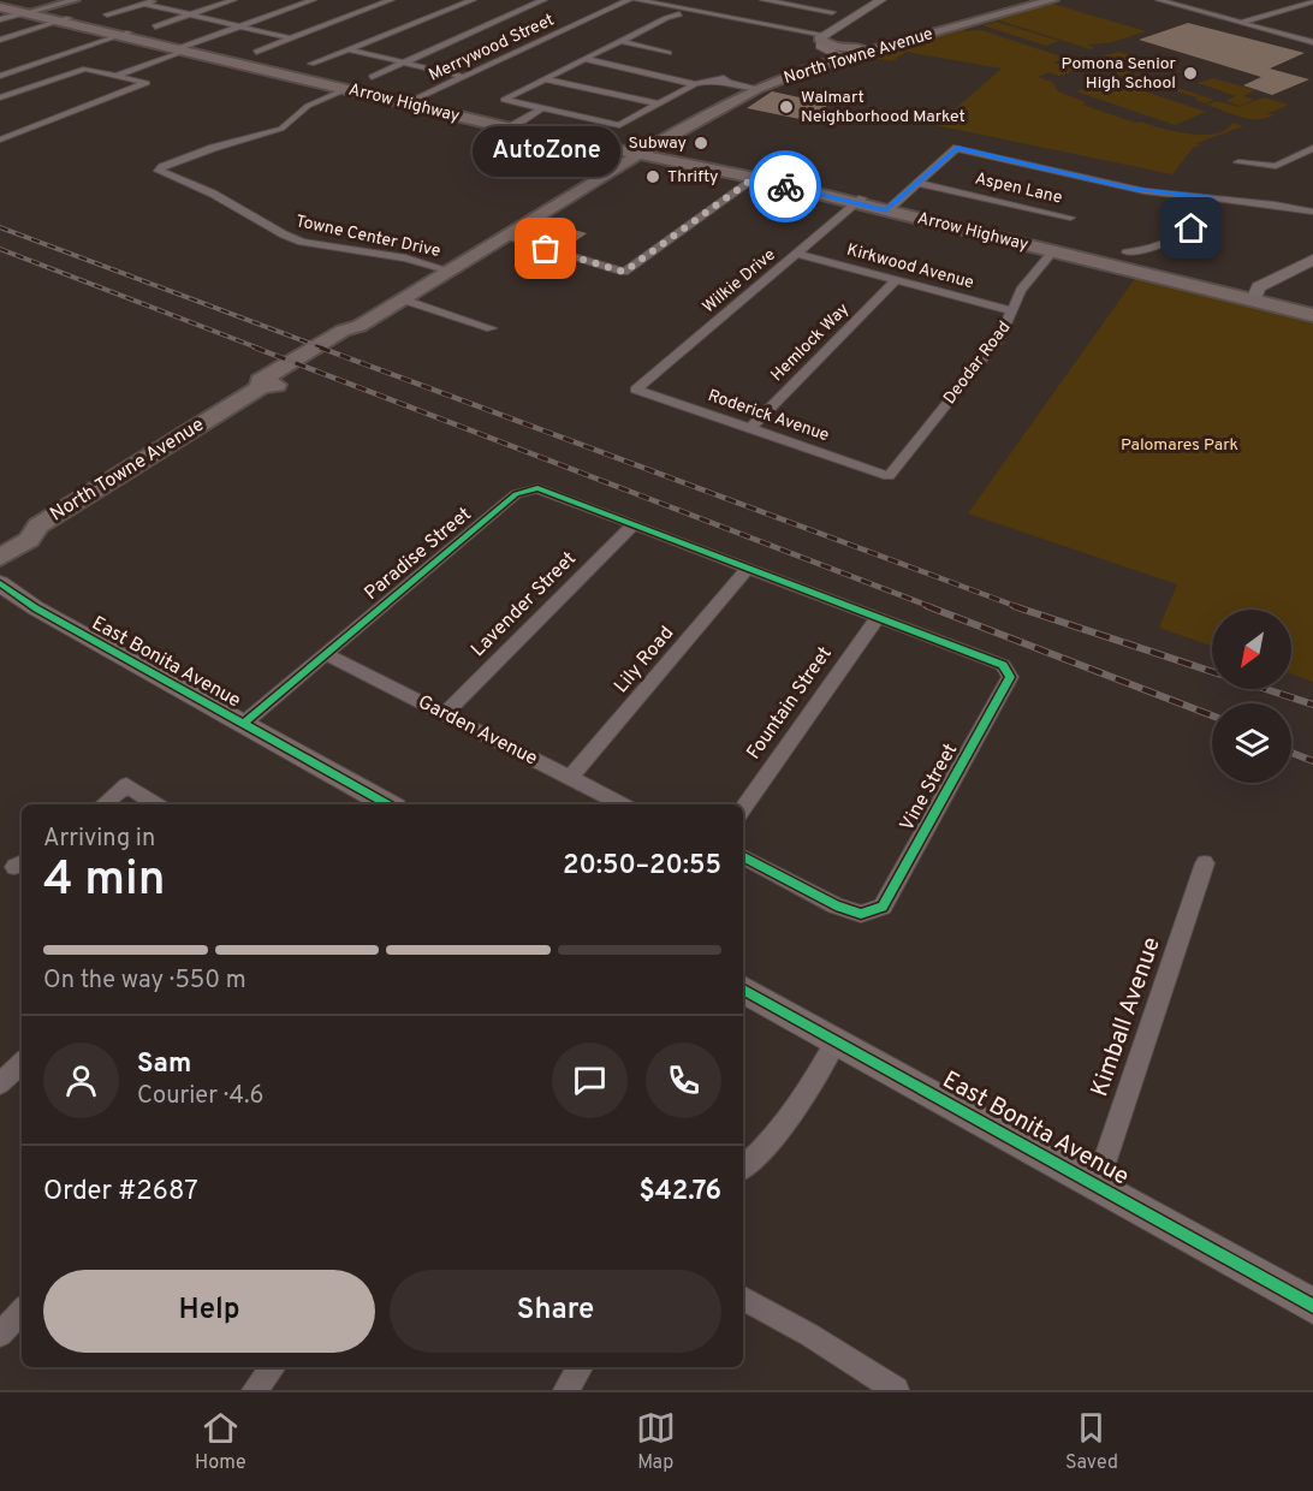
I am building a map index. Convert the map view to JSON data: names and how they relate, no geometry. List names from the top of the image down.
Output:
{
  "streets": {
    "main road": ["North Towne Avenue", "Arrow Highway", "East Bonita Avenue"],
    "street": [
      "Merrywood Street",
      "Aspen Lane",
      "Towne Center Drive",
      "Kirkwood Avenue",
      "Wilkie Drive",
      "Hemlock Way",
      "Deodar Road",
      "Roderick Avenue",
      "Paradise Street",
      "Lavender Street",
      "Lily Road",
      "Fountain Street",
      "Garden Avenue",
      "Vine Street",
      "Kimball Avenue"
    ]
  },
  "crossings": [
    ["Merrywood Street", "Arrow Highway"],
    ["North Towne Avenue", "Arrow Highway"],
    ["North Towne Avenue", "Towne Center Drive"],
    ["Arrow Highway", "Towne Center Drive"],
    ["Arrow Highway", "Wilkie Drive"],
    ["Arrow Highway", "Deodar Road"],
    ["Kirkwood Avenue", "Wilkie Drive"],
    ["Kirkwood Avenue", "Hemlock Way"],
    ["Kirkwood Avenue", "Deodar Road"],
    ["Wilkie Drive", "Roderick Avenue"],
    ["Hemlock Way", "Roderick Avenue"],
    ["Deodar Road", "Roderick Avenue"],
    ["Paradise Street", "Lavender Street"],
    ["Paradise Street", "East Bonita Avenue"],
    ["Paradise Street", "Garden Avenue"],
    ["Lavender Street", "Garden Avenue"],
    ["Lily Road", "Garden Avenue"],
    ["East Bonita Avenue", "Kimball Avenue"],
    ["Fountain Street", "Vine Street"]
  ],
  "parks": ["Palomares Park"],
  "places": [
    "Pomona Senior High School",
    "Walmart Neighborhood Market",
    "Subway",
    "Thrifty",
    "AutoZone"
  ],
  "north": "bottom left",
  "page": {
    "bubble": "AutoZone",
    "heading": ["4 min", "Arriving in", "20:50–20:55"],
    "panel": [
      "Sam",
      "Courier · 4.6",
      "Order #2687",
      "$42.76"
    ],
    "bar": "On the way · 550 m",
    "buttons": ["Help", "Share"],
    "tabs": ["Home", "Map", "Saved"]
  }
}
